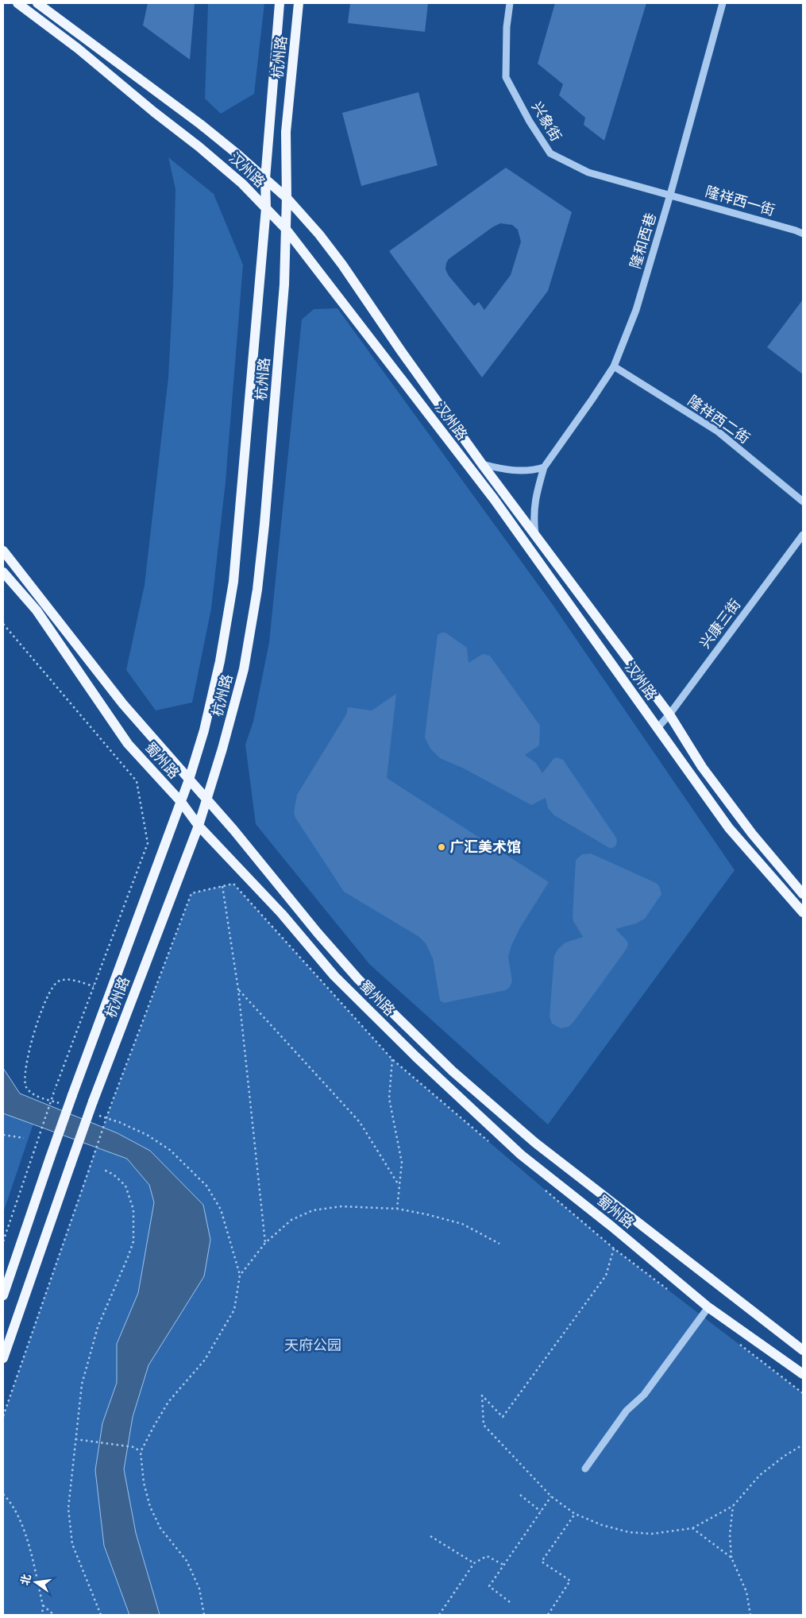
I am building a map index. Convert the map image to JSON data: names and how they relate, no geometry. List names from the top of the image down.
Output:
{
  "streets": {
    "main road": ["杭州路", "汉州路", "蜀州路"],
    "street": [
      "兴象街",
      "隆祥西一街",
      "隆和西巷",
      "隆祥西二街",
      "兴康三街"
    ]
  },
  "crossings": [
    ["杭州路", "汉州路"],
    ["杭州路", "蜀州路"],
    ["兴象街", "隆祥西一街"],
    ["兴象街", "隆和西巷"],
    ["汉州路", "隆和西巷"],
    ["汉州路", "兴康三街"],
    ["隆祥西一街", "隆和西巷"],
    ["隆和西巷", "隆祥西二街"]
  ],
  "parks": ["天府公园"],
  "places": ["广汇美术馆"],
  "north": "left"
}
